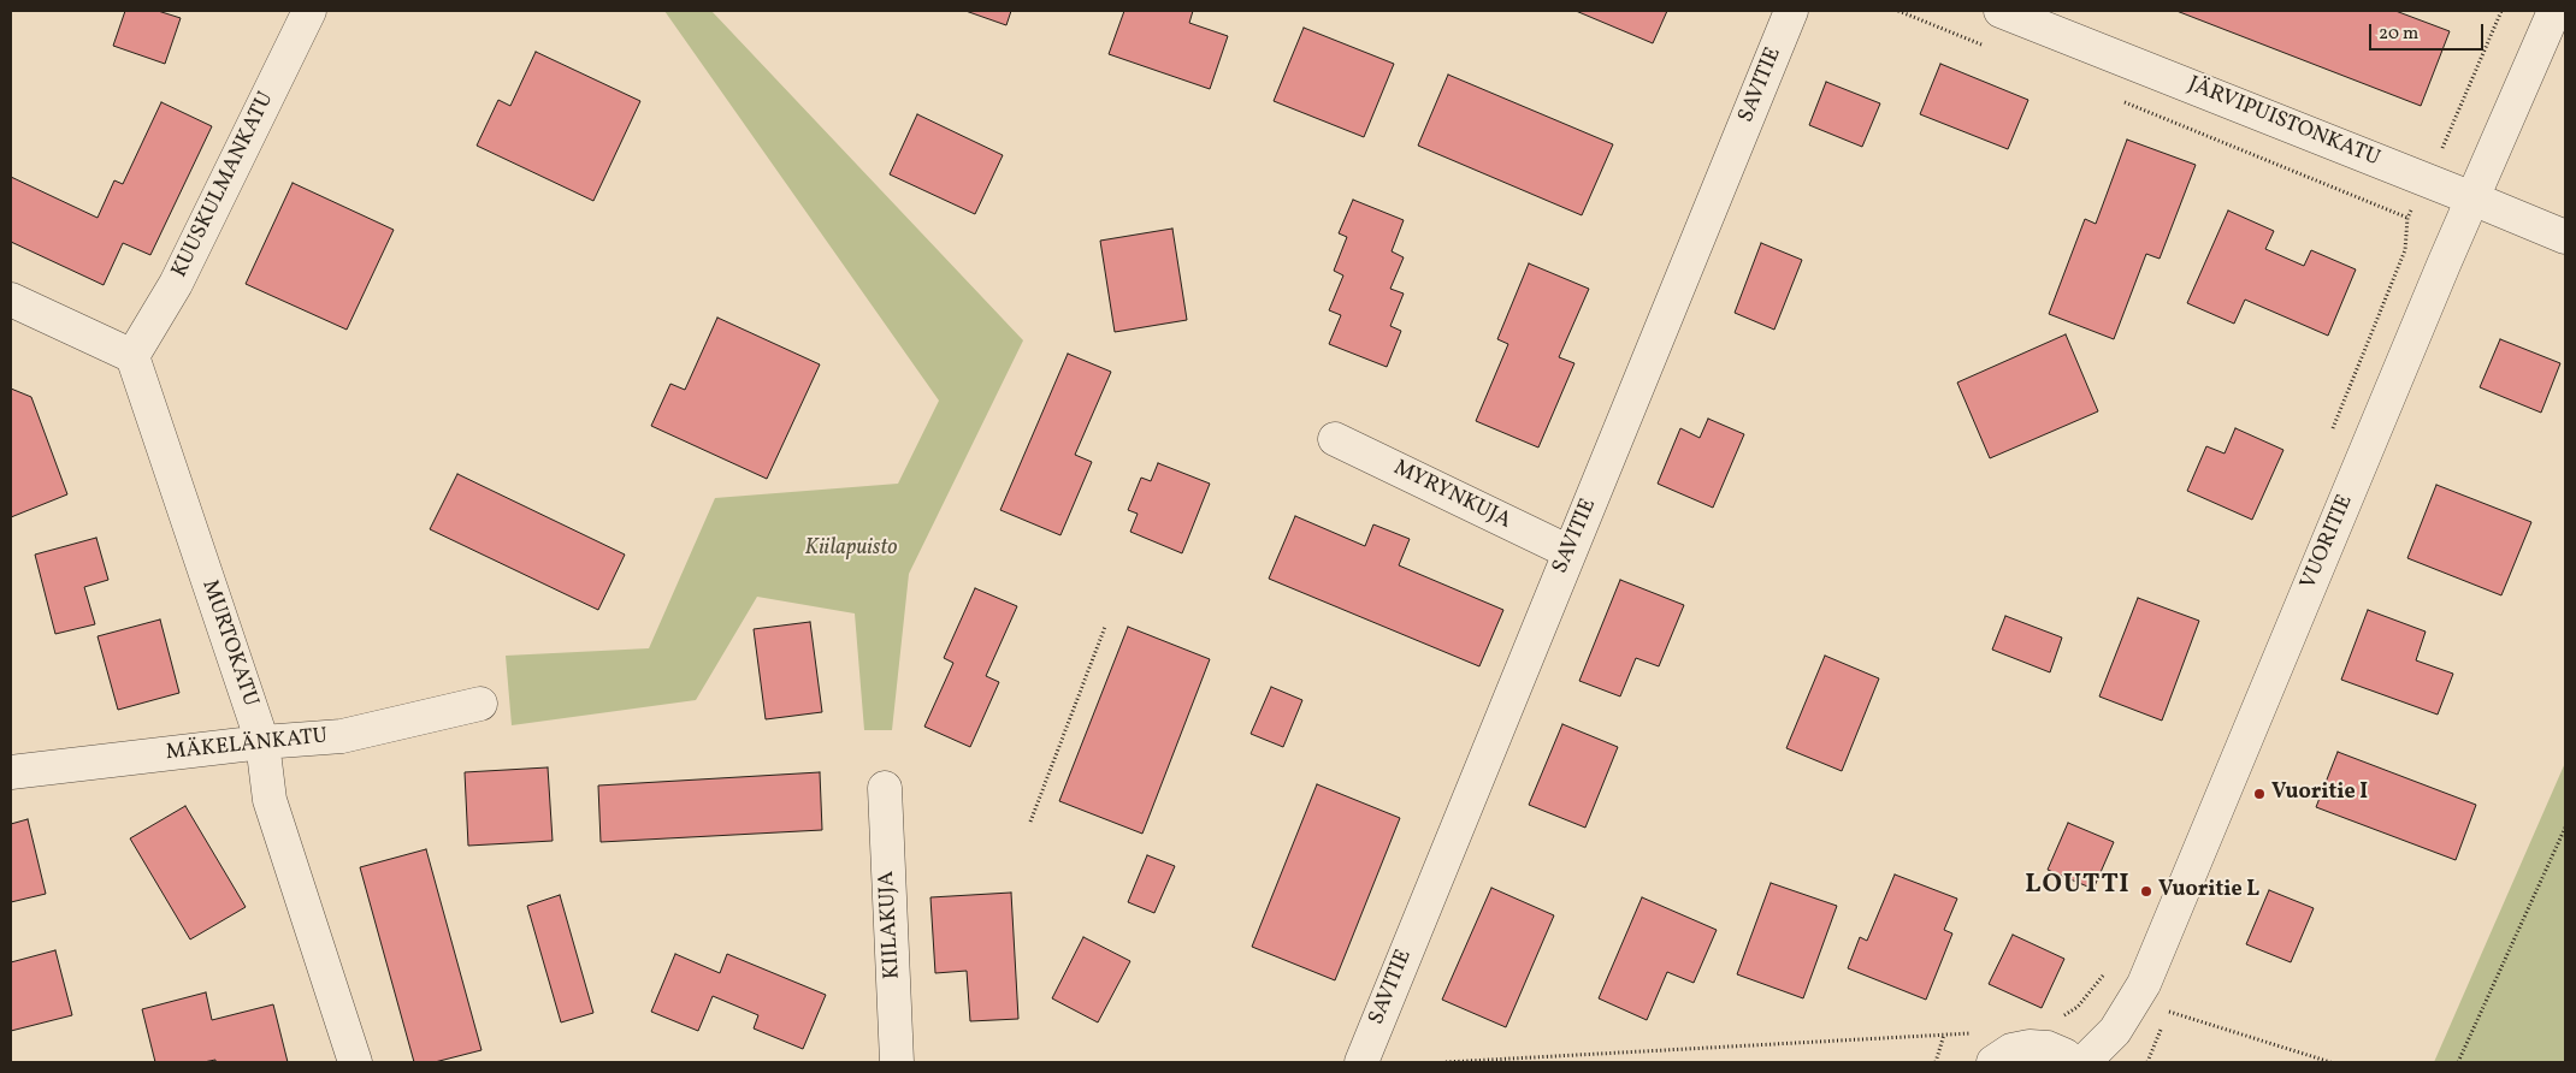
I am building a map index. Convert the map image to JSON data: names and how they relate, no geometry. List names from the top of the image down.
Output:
{
  "streets": {
    "street": [
      "SAVITIE",
      "JÄRVIPUISTONKATU",
      "KUUSKULMANKATU",
      "MYRYNKUJA",
      "VUORITIE",
      "MURTOKATU",
      "MÄKELÄNKATU",
      "KIILAKUJA"
    ]
  },
  "crossings": [
    ["SAVITIE", "MYRYNKUJA"],
    ["JÄRVIPUISTONKATU", "VUORITIE"],
    ["KUUSKULMANKATU", "MURTOKATU"],
    ["MURTOKATU", "MÄKELÄNKATU"]
  ],
  "districts": ["LOUTTI"],
  "parks": ["Kiilapuisto"],
  "places": ["Vuoritie I", "Vuoritie L"],
  "scale_bar": "20 m"
}
